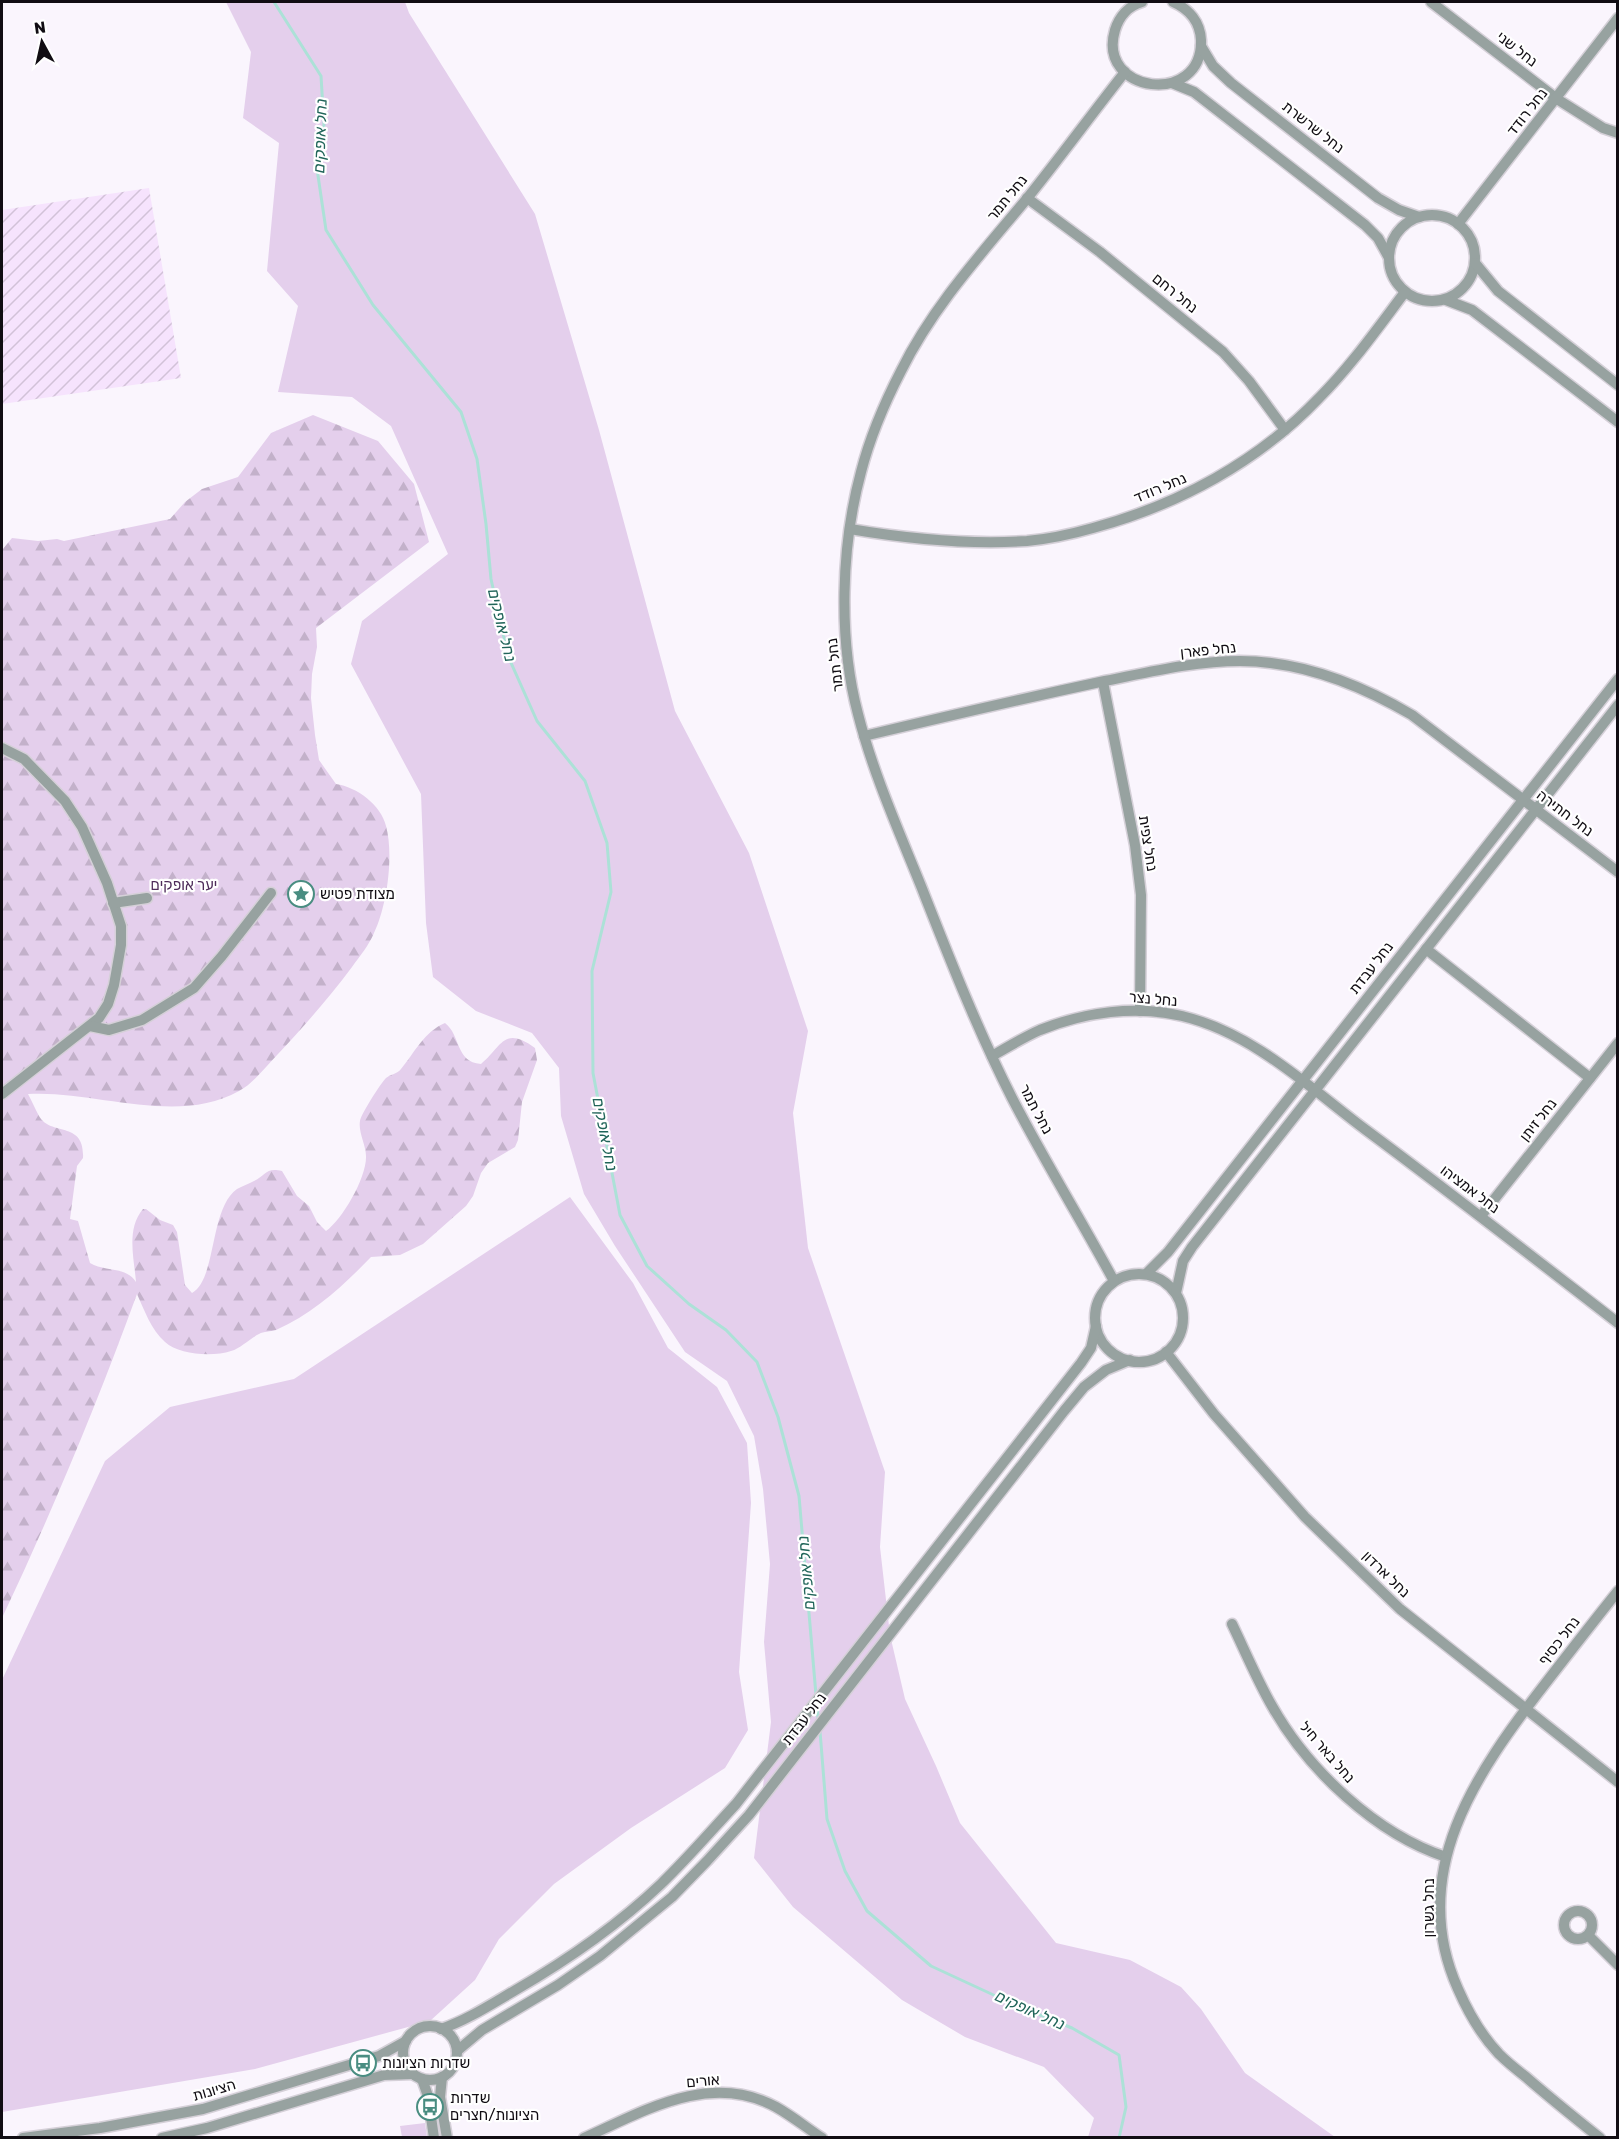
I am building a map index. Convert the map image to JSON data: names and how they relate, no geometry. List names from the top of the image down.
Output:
{
  "streets": {
    "street": [
      "נחל שני",
      "נחל רודד",
      "נחל שרשרת",
      "נחל תמר",
      "נחל רחם",
      "נחל פארן",
      "נחל חתירה",
      "נחל צפית",
      "נחל עבדת",
      "נחל נצר",
      "נחל זיתן",
      "נחל אמציהו",
      "נחל ארדון",
      "נחל כסיף",
      "נחל באר חיל",
      "נחל גשרון",
      "אורים",
      "הציונות"
    ]
  },
  "crossings": [
    ["נחל שני", "נחל רודד"],
    ["נחל רודד", "נחל שרשרת"],
    ["נחל רודד", "נחל תמר"],
    ["נחל רודד", "נחל רחם"],
    ["נחל תמר", "נחל רחם"],
    ["נחל תמר", "נחל פארן"],
    ["נחל תמר", "נחל עבדת"],
    ["נחל תמר", "נחל נצר"],
    ["נחל תמר", "נחל ארדון"],
    ["נחל פארן", "נחל חתירה"],
    ["נחל פארן", "נחל צפית"],
    ["נחל פארן", "נחל עבדת"],
    ["נחל חתירה", "נחל עבדת"],
    ["נחל צפית", "נחל נצר"],
    ["נחל עבדת", "נחל נצר"],
    ["נחל עבדת", "נחל אמציהו"],
    ["נחל עבדת", "נחל ארדון"],
    ["נחל עבדת", "הציונות"],
    ["נחל נצר", "נחל אמציהו"],
    ["נחל זיתן", "נחל אמציהו"],
    ["נחל ארדון", "נחל כסיף"],
    ["נחל ארדון", "נחל גשרון"],
    ["נחל כסיף", "נחל גשרון"],
    ["נחל באר חיל", "נחל גשרון"]
  ],
  "water": ["נחל אופקים"],
  "parks": ["יער אופקים"],
  "places": {
    "place": ["מצודת פטיש"],
    "bus stop": ["שדרות הציונות", "שדרות הציונות/חצרים"]
  },
  "north": "top"
}
